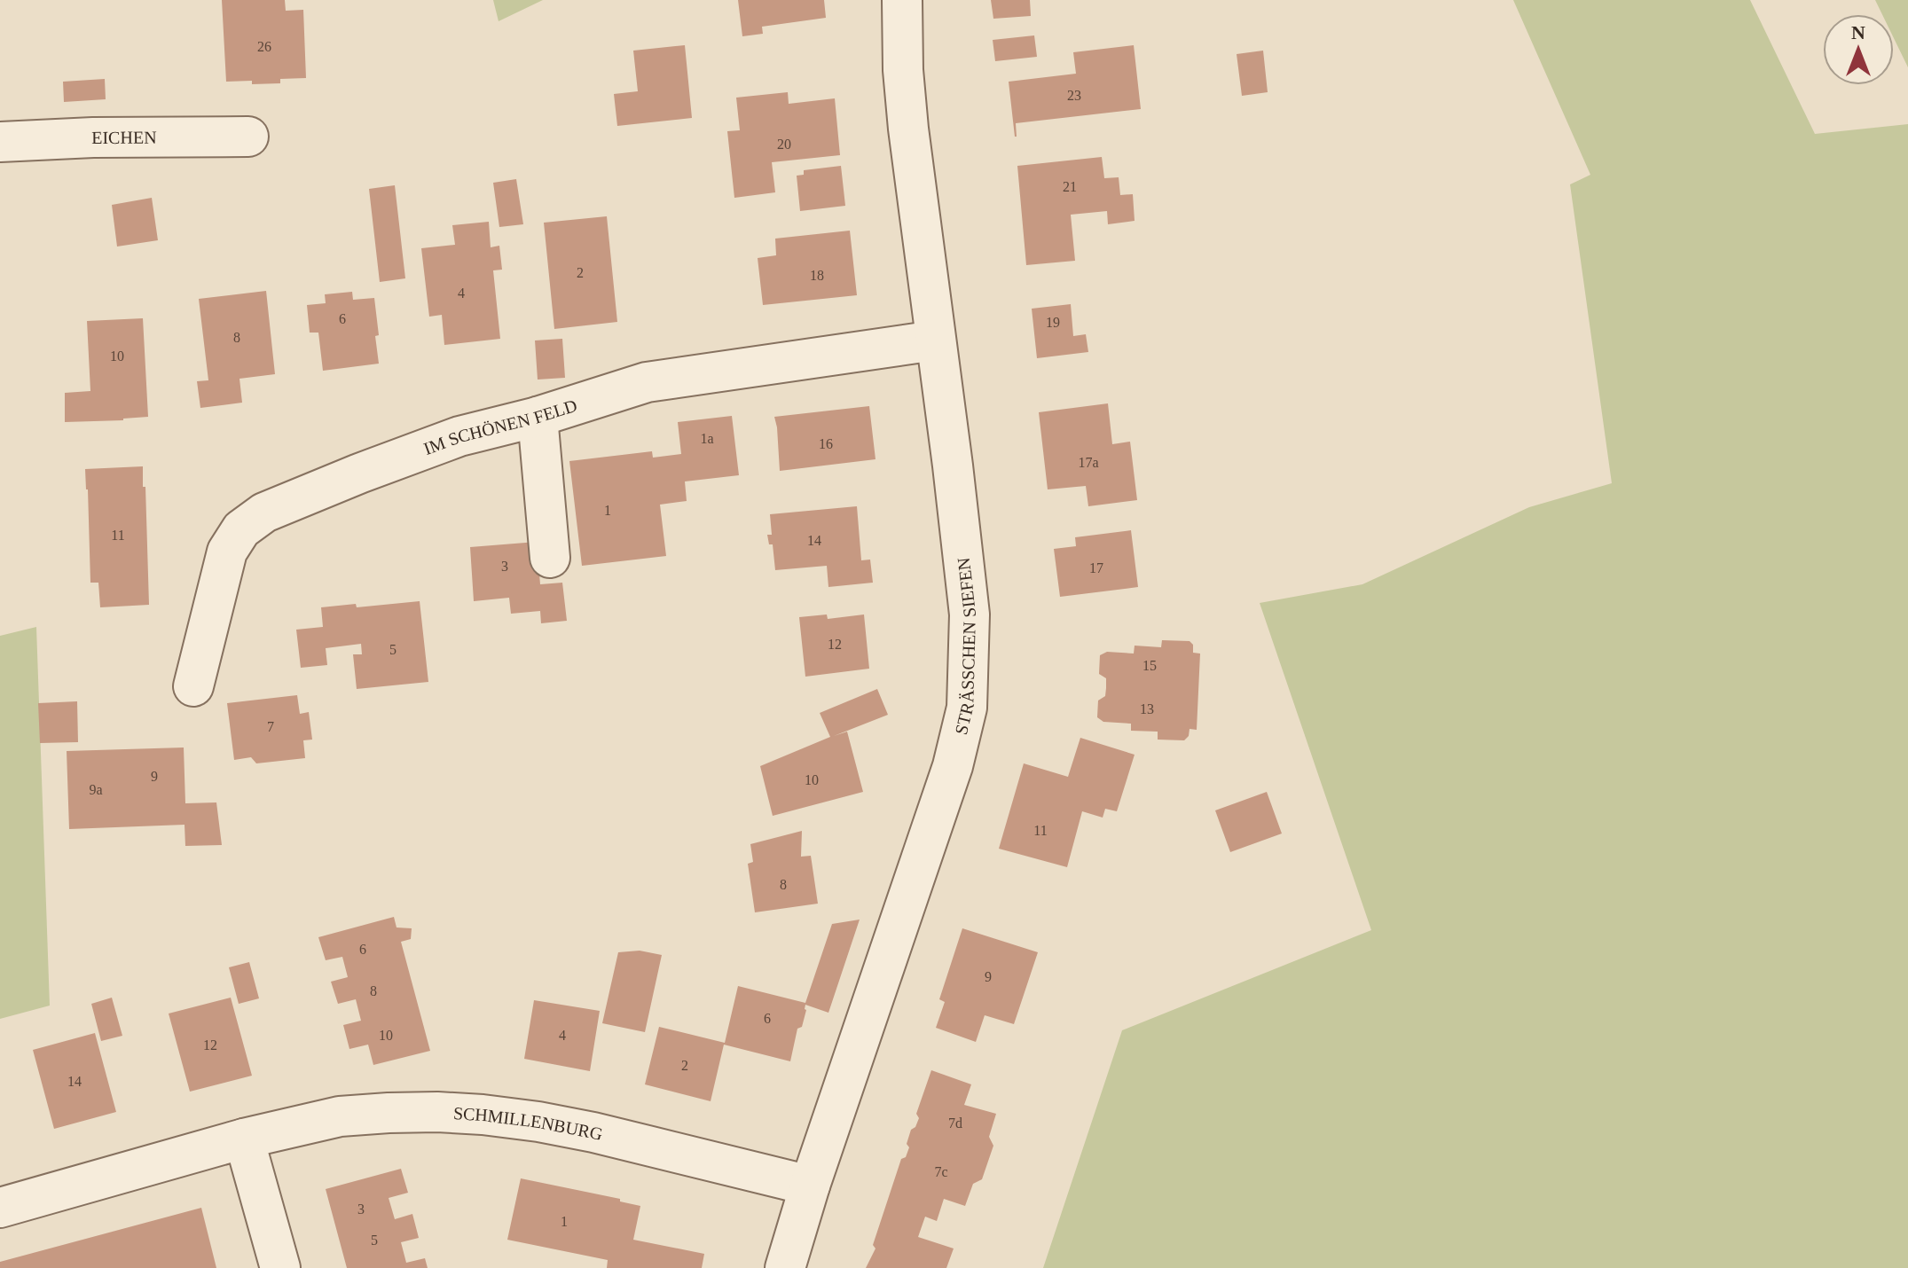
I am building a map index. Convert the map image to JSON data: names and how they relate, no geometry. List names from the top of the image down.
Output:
{
  "streets": {
    "street": [
      "EICHEN",
      "IM SCHÖNEN FELD",
      "STRÄSSCHEN SIEFEN",
      "SCHMILLENBURG"
    ]
  },
  "crossings": [
    ["IM SCHÖNEN FELD", "STRÄSSCHEN SIEFEN"],
    ["STRÄSSCHEN SIEFEN", "SCHMILLENBURG"]
  ],
  "house_numbers": [
    "26",
    "23",
    "20",
    "21",
    "2",
    "18",
    "4",
    "6",
    "19",
    "8",
    "10",
    "1a",
    "16",
    "17a",
    "1",
    "11",
    "14",
    "3",
    "17",
    "12",
    "5",
    "15",
    "13",
    "7",
    "9",
    "10",
    "9a",
    "11",
    "8",
    "6",
    "9",
    "8",
    "6",
    "10",
    "4",
    "12",
    "2",
    "14",
    "7d",
    "7c",
    "3",
    "1",
    "5"
  ],
  "north": "top"
}
